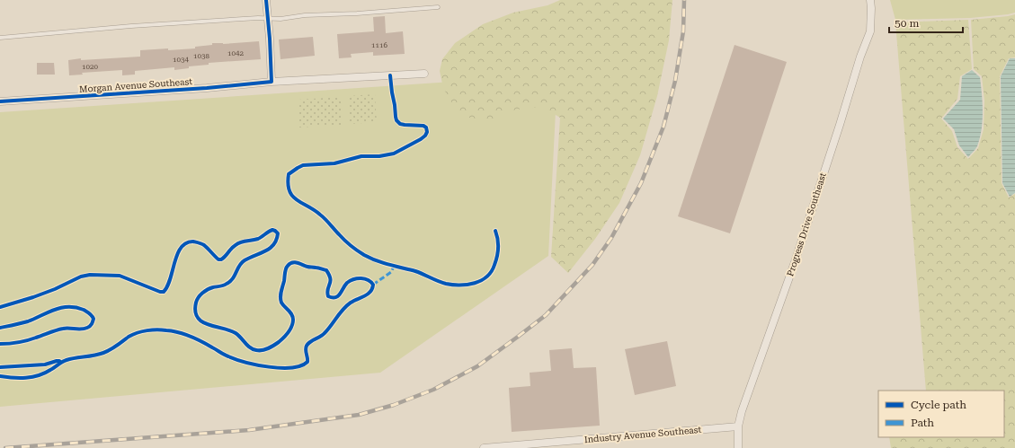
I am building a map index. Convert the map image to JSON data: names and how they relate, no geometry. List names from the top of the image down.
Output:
{
  "streets": {
    "street": ["Morgan Avenue Southeast", "Progress Drive Southeast", "Industry Avenue Southeast"]
  },
  "crossings": [
    ["Progress Drive Southeast", "Industry Avenue Southeast"]
  ],
  "house_numbers": [
    "1116",
    "1042",
    "1038",
    "1034",
    "1020"
  ],
  "legend": ["Cycle path", "Path"],
  "scale_bar": "50 m"
}
